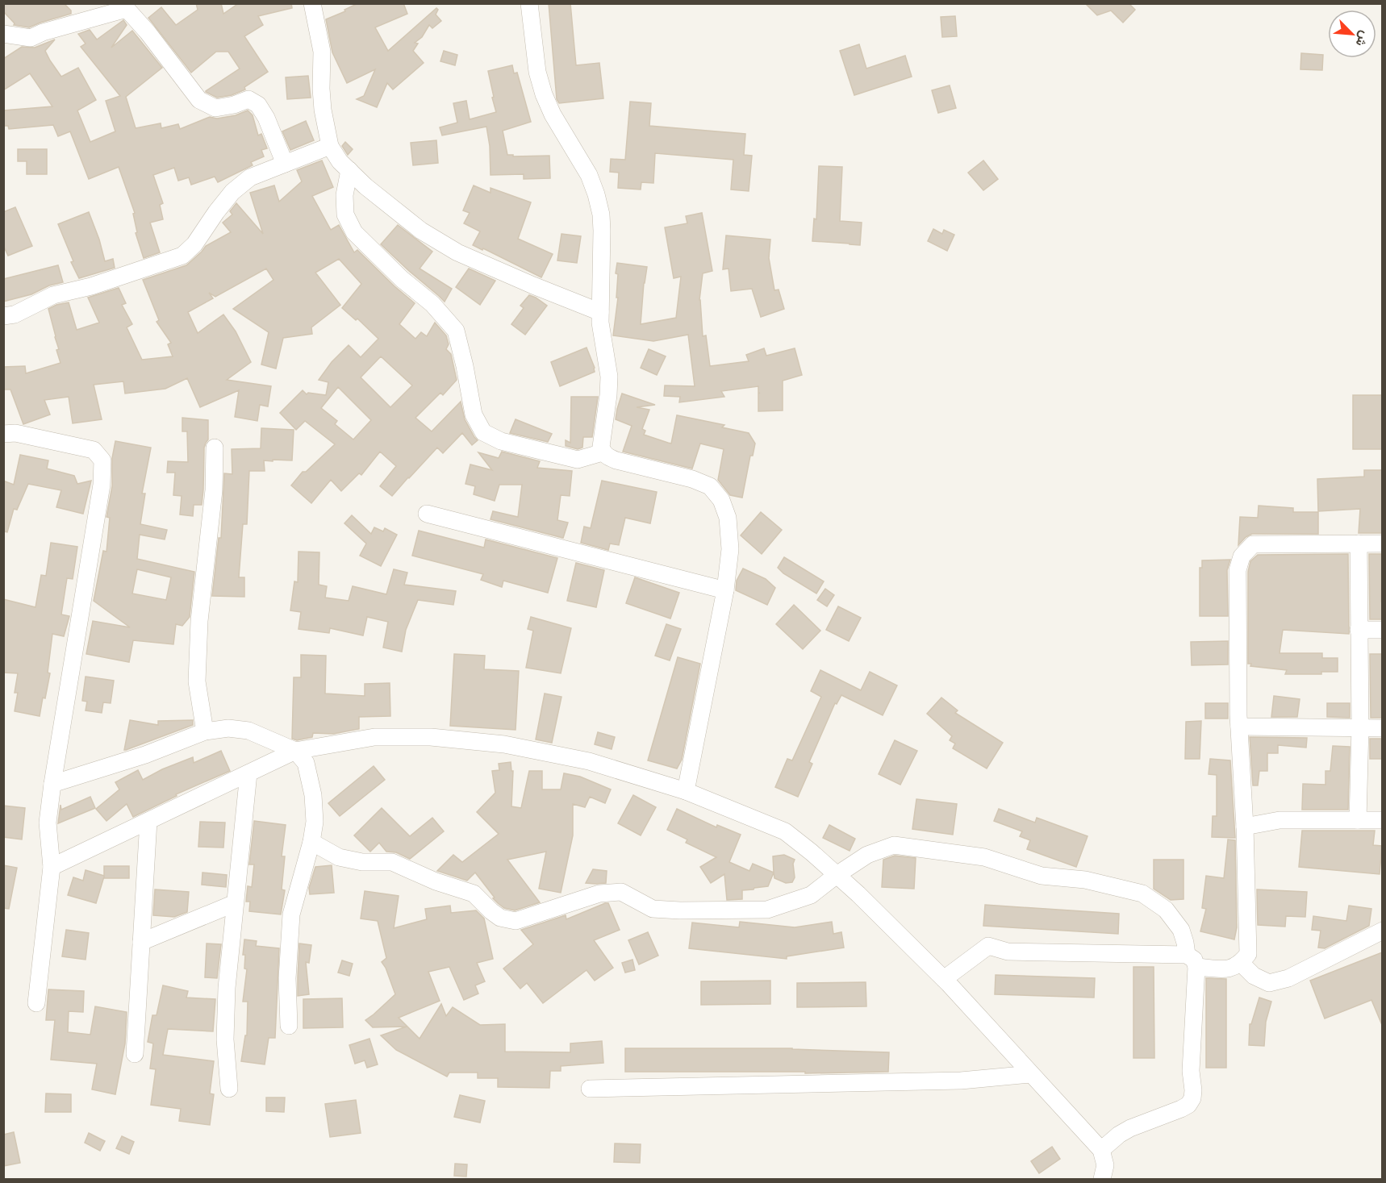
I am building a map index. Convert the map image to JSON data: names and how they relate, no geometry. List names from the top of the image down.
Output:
{
  "north": "bottom right"
}
